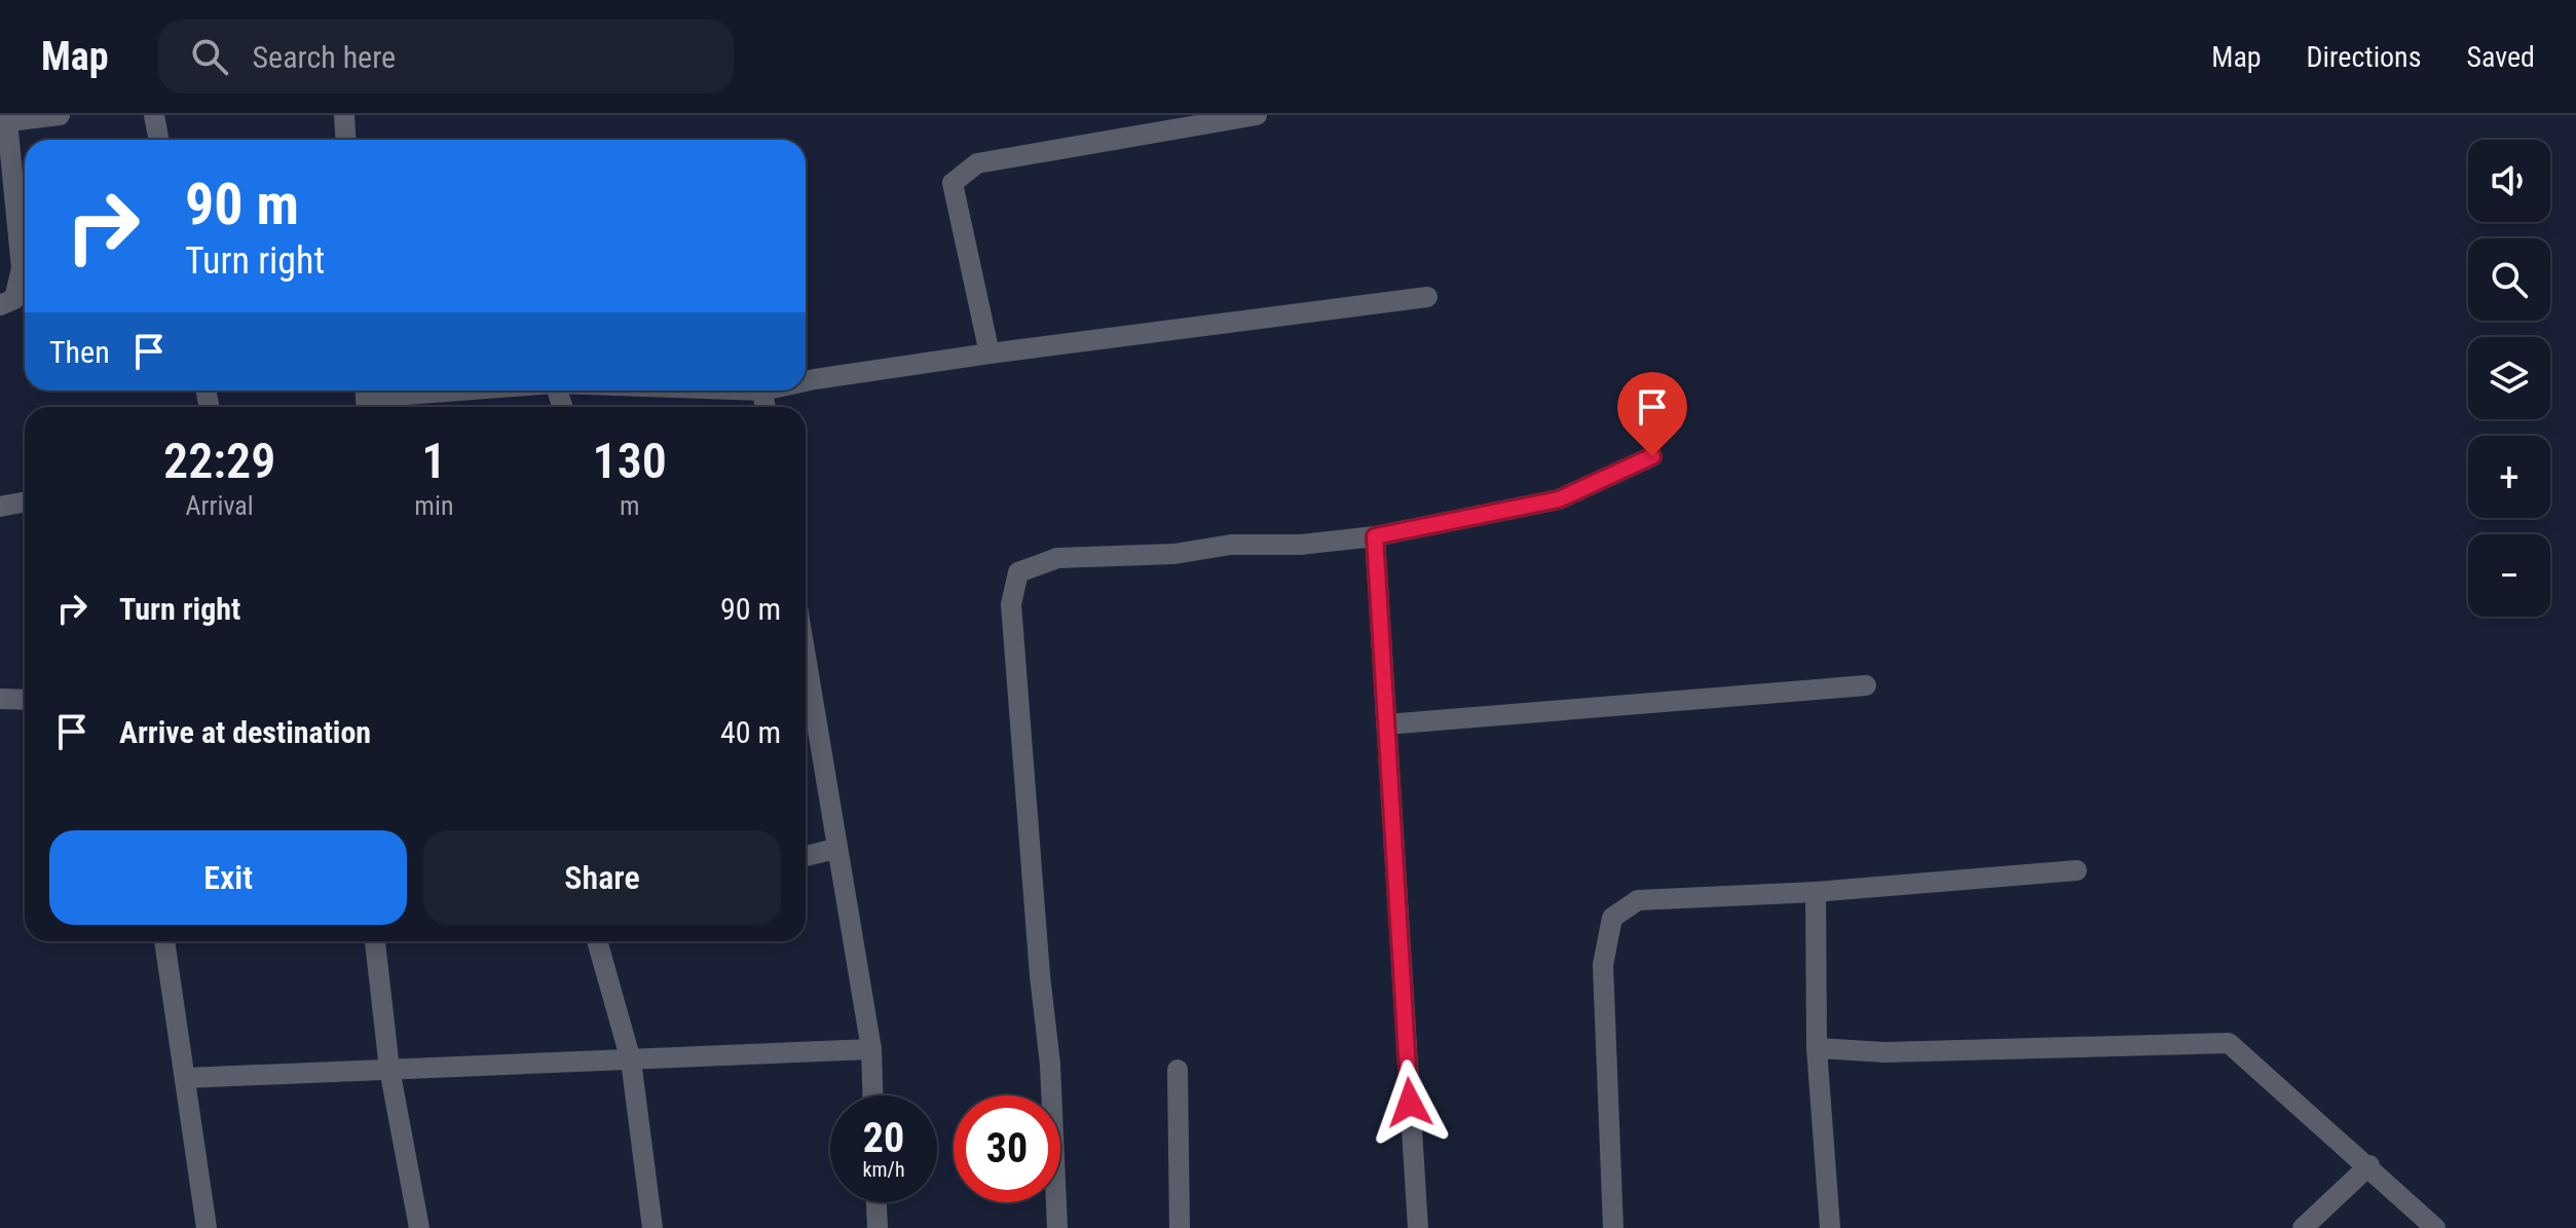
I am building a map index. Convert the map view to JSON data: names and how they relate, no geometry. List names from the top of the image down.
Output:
{
  "page": {
    "header": "Map",
    "search": "Search here",
    "nav": ["Map", "Directions", "Saved"],
    "map_buttons": ["+", "−"],
    "turn": ["90 m", "Turn right"],
    "then": "Then",
    "eta": [
      "22:29",
      "Arrival",
      "1",
      "min",
      "130",
      "m"
    ],
    "list": [
      {
        "name": "Turn right",
        "value": "90 m"
      },
      {
        "name": "Arrive at destination",
        "value": "40 m"
      }
    ],
    "buttons": ["Exit", "Share"],
    "speed": "20 km/h",
    "limit": "30"
  }
}
